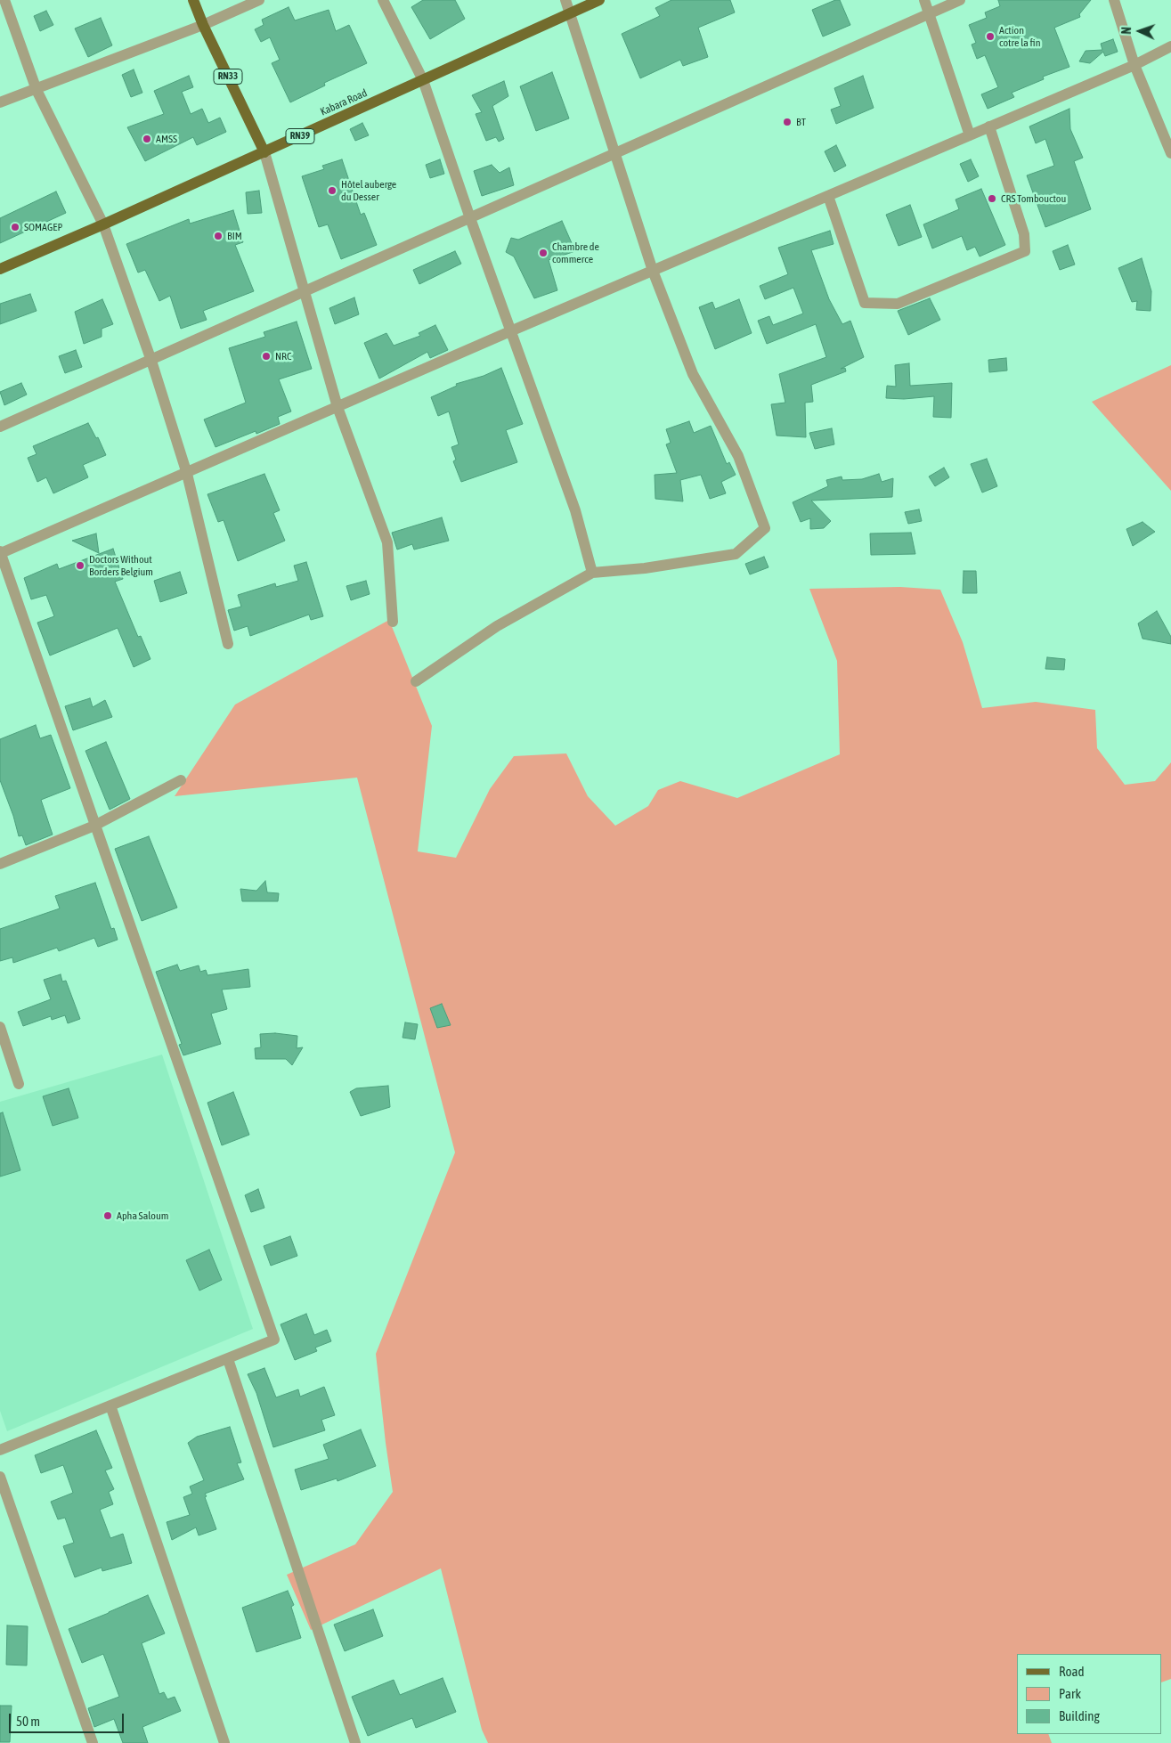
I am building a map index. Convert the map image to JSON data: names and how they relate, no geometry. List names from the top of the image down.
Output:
{
  "streets": {
    "main road": ["RN33", "Kabara Road", "RN39"]
  },
  "crossings": [
    ["RN33", "Kabara Road"]
  ],
  "places": [
    "Action cotre la fin",
    "BT",
    "AMSS",
    "Hôtel auberge du Desser",
    "CRS Tombouctou",
    "SOMAGEP",
    "BIM",
    "Chambre de commerce",
    "NRC",
    "Doctors Without Borders Belgium",
    "Apha Saloum"
  ],
  "legend": ["Road", "Park", "Building"],
  "scale_bar": "50 m",
  "north": "left"
}
